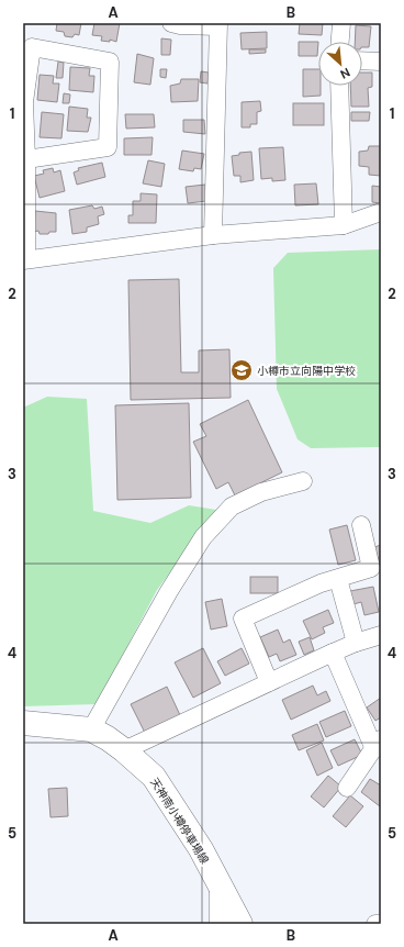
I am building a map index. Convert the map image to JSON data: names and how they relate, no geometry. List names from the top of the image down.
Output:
{
  "streets": {
    "main road": ["天神南小樽停車場線"]
  },
  "places": {
    "school or university": ["小樽市立向陽中学校"]
  },
  "north": "bottom right",
  "grid": {
    "columns": ["A", "B"],
    "rows": [
      "1",
      "2",
      "3",
      "4",
      "5"
    ]
  }
}
